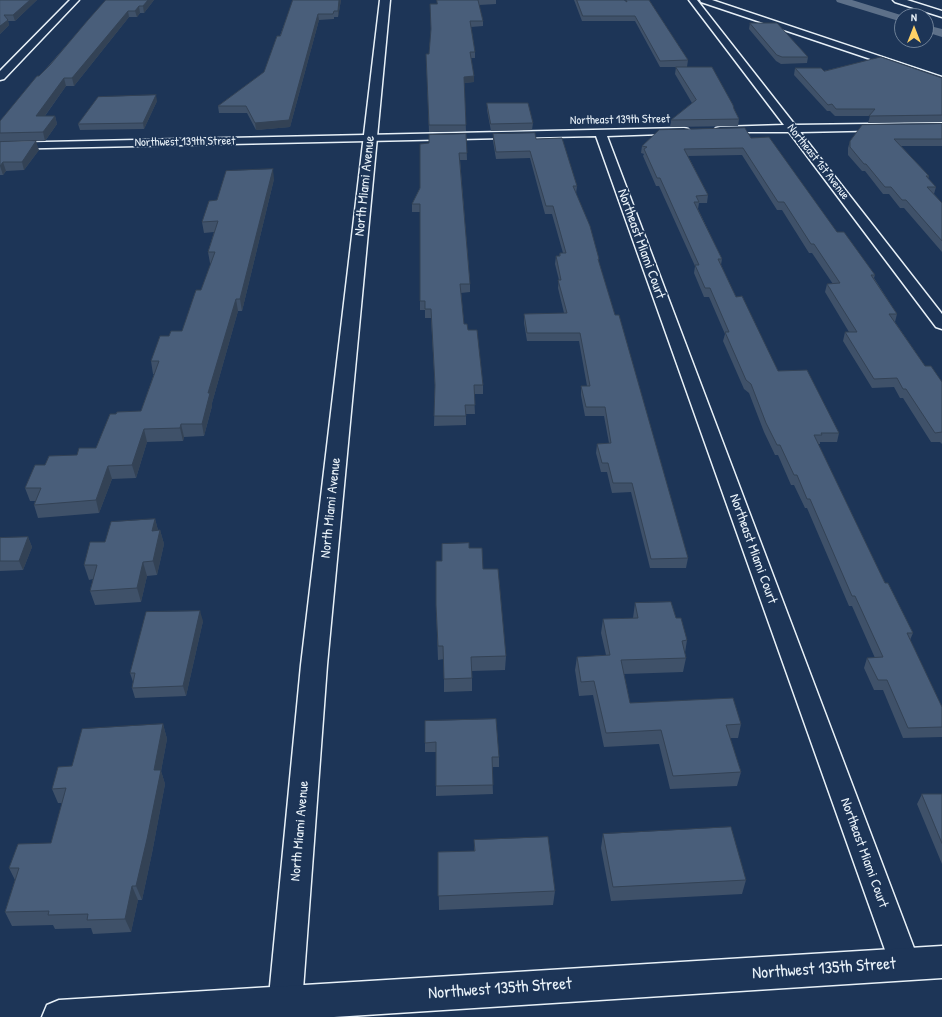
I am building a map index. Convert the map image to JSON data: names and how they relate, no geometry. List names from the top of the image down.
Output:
{
  "streets": {
    "street": [
      "Northeast 139th Street",
      "Northwest 139th Street",
      "Northeast 1st Avenue",
      "North Miami Avenue",
      "Northeast Miami Court",
      "Northwest 135th Street"
    ]
  },
  "crossings": [
    ["Northeast 139th Street", "Northwest 139th Street"],
    ["Northeast 139th Street", "North Miami Avenue"],
    ["Northeast 139th Street", "Northeast Miami Court"],
    ["Northwest 139th Street", "North Miami Avenue"],
    ["North Miami Avenue", "Northwest 135th Street"],
    ["Northeast Miami Court", "Northwest 135th Street"]
  ],
  "north": "top"
}
